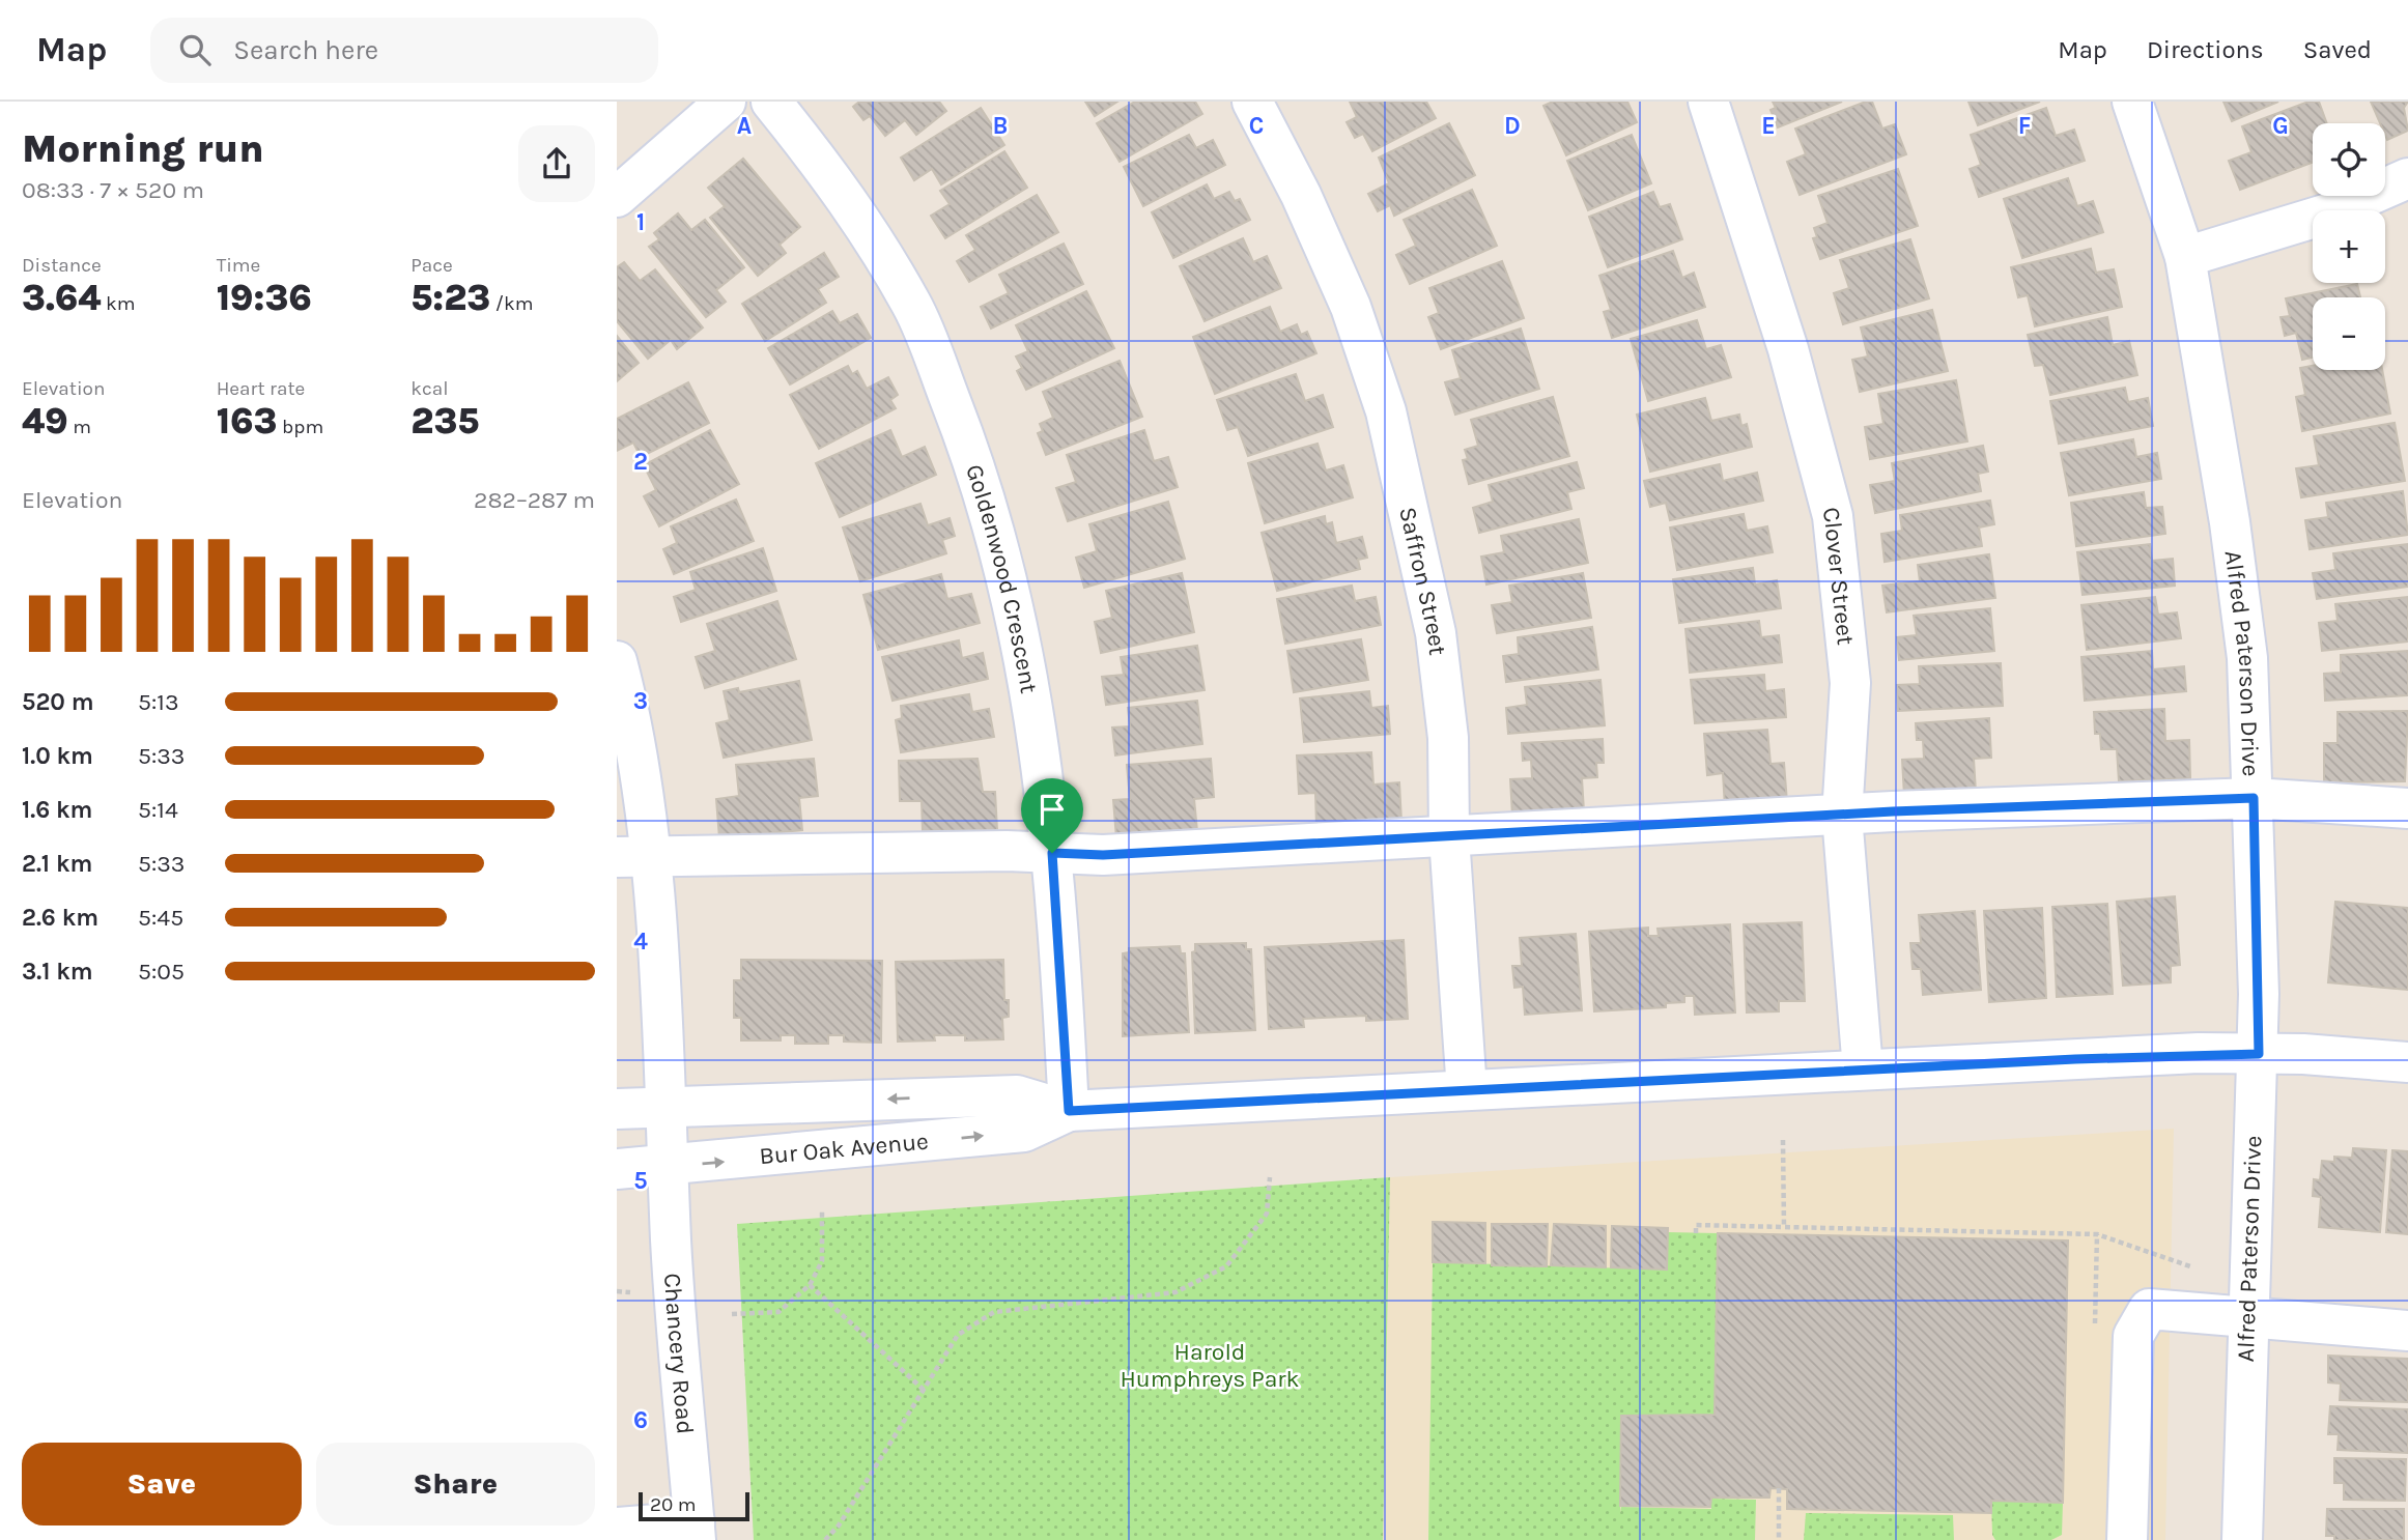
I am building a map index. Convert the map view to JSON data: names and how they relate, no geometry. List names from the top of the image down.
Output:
{
  "streets": {
    "street": [
      "Clover Street",
      "Goldenwood Crescent",
      "Saffron Street",
      "Alfred Paterson Drive",
      "Bur Oak Avenue",
      "Chancery Road"
    ]
  },
  "crossings": [
    ["Clover Street", "Bur Oak Avenue"],
    ["Goldenwood Crescent", "Bur Oak Avenue"],
    ["Saffron Street", "Bur Oak Avenue"],
    ["Alfred Paterson Drive", "Bur Oak Avenue"],
    ["Bur Oak Avenue", "Chancery Road"]
  ],
  "parks": ["Harold Humphreys Park"],
  "scale_bar": "20 m",
  "page": {
    "header": "Map",
    "search": "Search here",
    "nav": ["Map", "Directions", "Saved"],
    "heading": ["Morning run", "08:33 · 7 × 520 m"],
    "map_buttons": ["+", "−"],
    "stats": [
      ["Distance", "3.64 km"],
      ["Time", "19:36"],
      ["Pace", "5:23 /km"],
      ["Elevation", "49 m"],
      ["Heart rate", "163 bpm"],
      ["kcal", "235"]
    ],
    "chart": ["Elevation", "282–287 m"],
    "list": [
      {
        "name": "520 m",
        "note": "5:13"
      },
      {
        "name": "1.0 km",
        "note": "5:33"
      },
      {
        "name": "1.6 km",
        "note": "5:14"
      },
      {
        "name": "2.1 km",
        "note": "5:33"
      },
      {
        "name": "2.6 km",
        "note": "5:45"
      },
      {
        "name": "3.1 km",
        "note": "5:05"
      }
    ],
    "buttons": ["Save", "Share"],
    "scale": "20 m"
  },
  "grid": {
    "columns": [
      "A",
      "B",
      "C",
      "D",
      "E",
      "F",
      "G"
    ],
    "rows": [
      "1",
      "2",
      "3",
      "4",
      "5",
      "6"
    ]
  }
}
